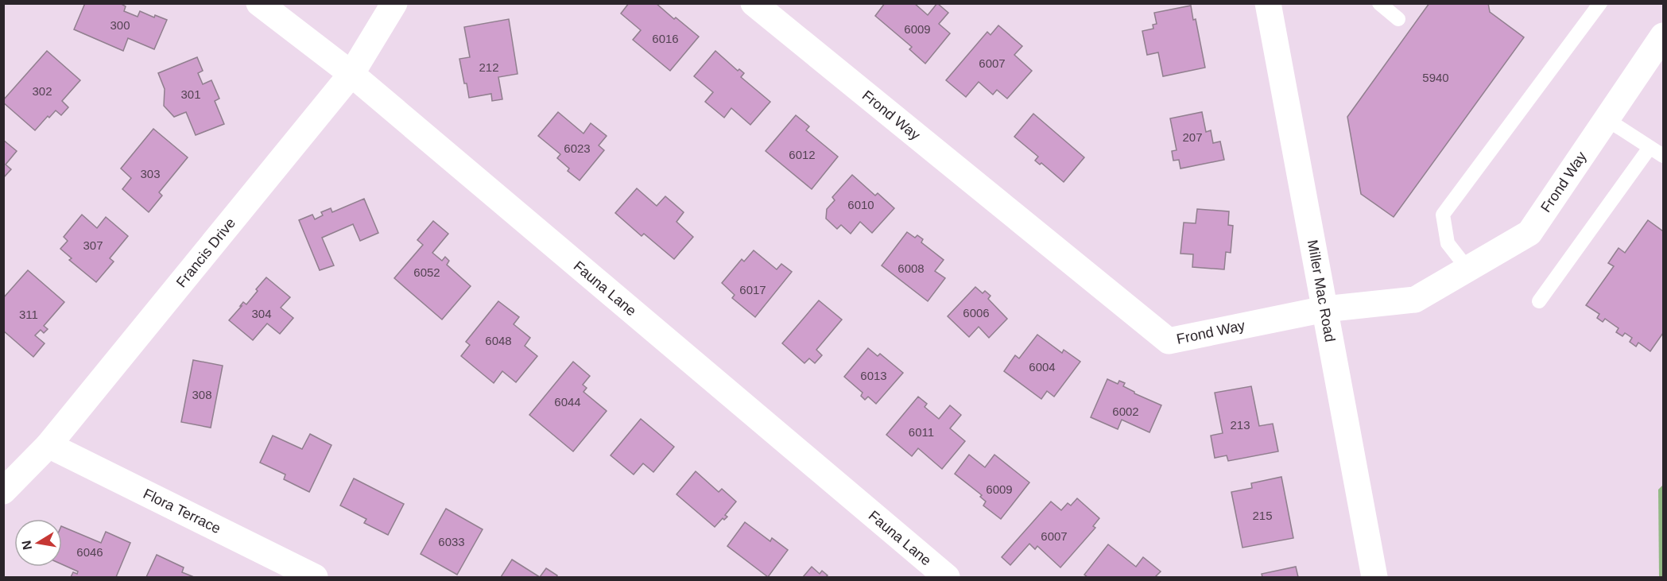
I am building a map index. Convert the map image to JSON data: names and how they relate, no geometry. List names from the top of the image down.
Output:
{
  "streets": {
    "street": [
      "Frond Way",
      "Francis Drive",
      "Fauna Lane",
      "Miller Mac Road",
      "Flora Terrace"
    ]
  },
  "crossings": [
    ["Frond Way", "Miller Mac Road"],
    ["Francis Drive", "Fauna Lane"],
    ["Francis Drive", "Flora Terrace"]
  ],
  "house_numbers": [
    "300",
    "6009",
    "6016",
    "6007",
    "212",
    "5940",
    "302",
    "301",
    "207",
    "6023",
    "6012",
    "303",
    "6010",
    "307",
    "6008",
    "6052",
    "6017",
    "6006",
    "304",
    "311",
    "6048",
    "6004",
    "6013",
    "308",
    "6044",
    "6002",
    "213",
    "6011",
    "6009",
    "215",
    "6007",
    "6033",
    "6046"
  ],
  "north": "left"
}
